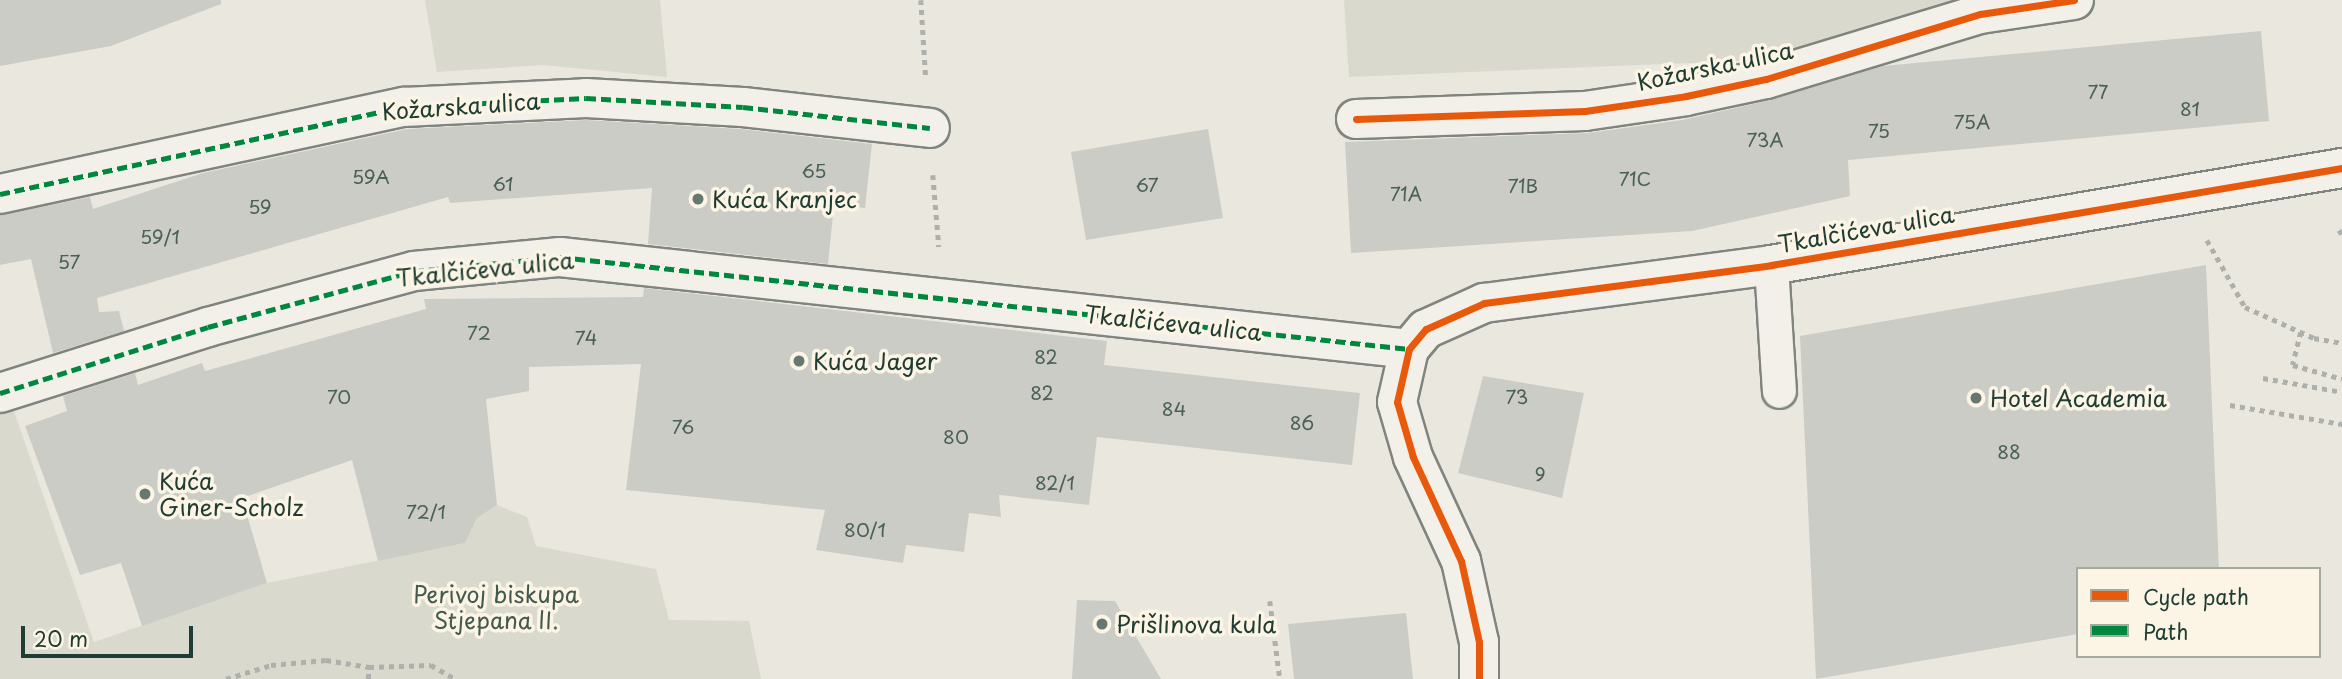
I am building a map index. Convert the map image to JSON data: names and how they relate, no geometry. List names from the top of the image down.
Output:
{
  "streets": {
    "street": ["Kožarska ulica", "Tkalčićeva ulica"]
  },
  "parks": ["Perivoj biskupa Stjepana II."],
  "places": [
    "Kuća Kranjec",
    "Kuća Jager",
    "Hotel Academia",
    "Kuća Giner-Scholz",
    "Prišlinova kula"
  ],
  "house_numbers": [
    "77",
    "81",
    "75A",
    "75",
    "73A",
    "65",
    "59A",
    "71C",
    "61",
    "67",
    "71B",
    "71A",
    "59",
    "59/1",
    "57",
    "72",
    "74",
    "82",
    "82",
    "70",
    "73",
    "84",
    "86",
    "76",
    "80",
    "88",
    "9",
    "82/1",
    "72/1",
    "80/1"
  ],
  "legend": ["Cycle path", "Path"],
  "scale_bar": "20 m"
}
